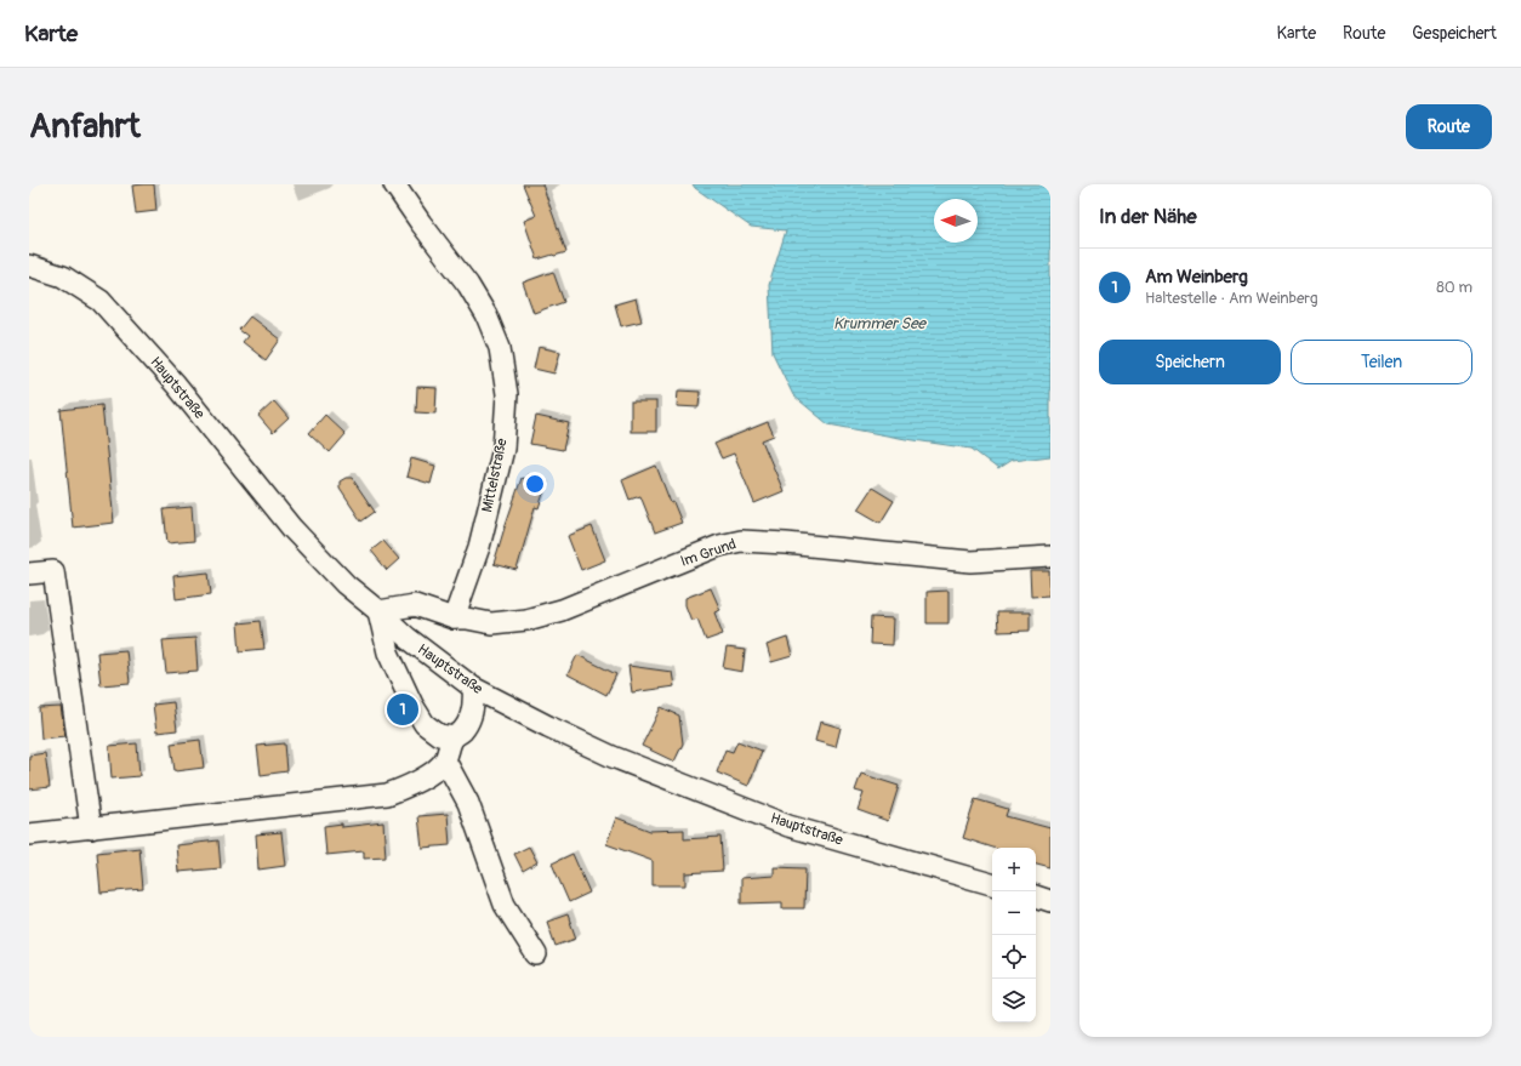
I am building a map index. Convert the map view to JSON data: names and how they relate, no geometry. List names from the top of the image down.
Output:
{
  "streets": {
    "street": ["Hauptstraße", "Mittelstraße", "Im Grund"]
  },
  "crossings": [
    ["Hauptstraße", "Im Grund"],
    ["Mittelstraße", "Im Grund"]
  ],
  "water": ["Krummer See"],
  "north": "left",
  "page": {
    "header": "Karte",
    "nav": ["Karte", "Route", "Gespeichert"],
    "buttons": [
      "Route",
      ["Speichern", "Teilen"]
    ],
    "title": "Anfahrt",
    "heading": "In der Nähe",
    "list": [
      {
        "mark": "1",
        "name": "Am Weinberg",
        "note": "Haltestelle · Am Weinberg",
        "value": "80 m"
      }
    ],
    "pins": "1",
    "map_buttons": ["+", "−"]
  }
}
